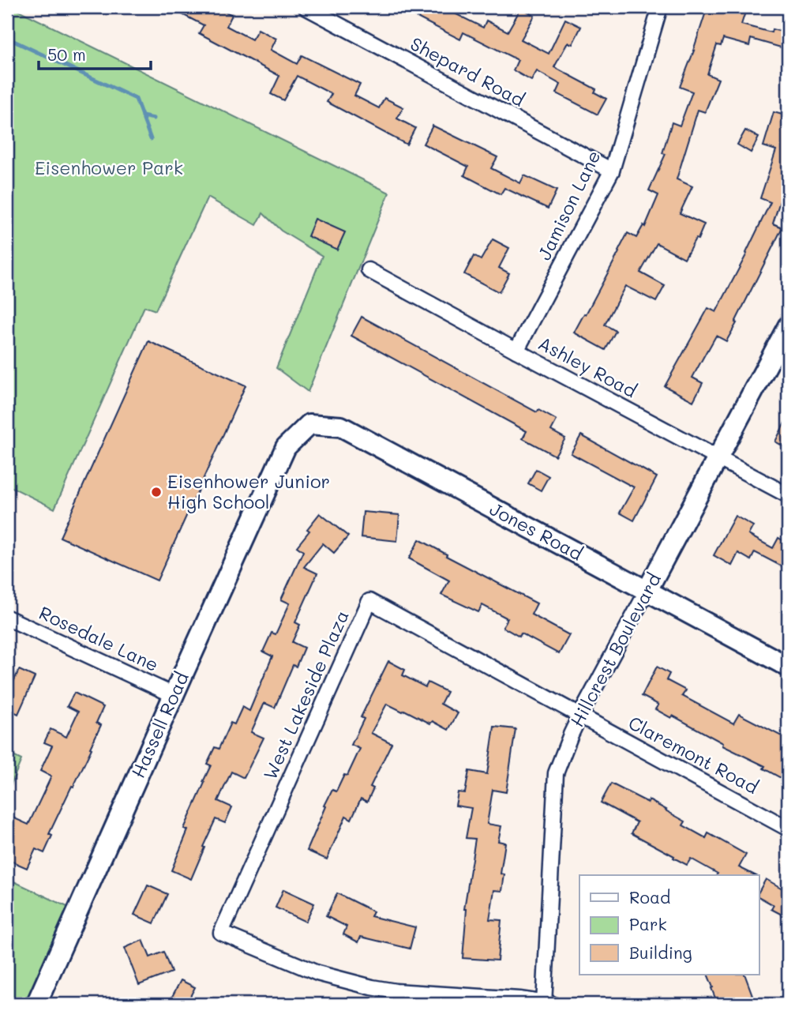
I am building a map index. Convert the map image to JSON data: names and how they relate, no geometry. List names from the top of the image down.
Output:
{
  "streets": {
    "street": [
      "Shepard Road",
      "Jamison Lane",
      "Ashley Road",
      "Jones Road",
      "Rosedale Lane",
      "Hillcrest Boulevard",
      "West Lakeside Plaza",
      "Hassell Road",
      "Claremont Road"
    ]
  },
  "crossings": [
    ["Shepard Road", "Jamison Lane"],
    ["Jamison Lane", "Ashley Road"],
    ["Ashley Road", "Hillcrest Boulevard"],
    ["Jones Road", "Hillcrest Boulevard"],
    ["Jones Road", "Hassell Road"],
    ["Rosedale Lane", "Hassell Road"],
    ["Hillcrest Boulevard", "West Lakeside Plaza"],
    ["Hillcrest Boulevard", "Claremont Road"],
    ["West Lakeside Plaza", "Claremont Road"]
  ],
  "parks": ["Eisenhower Park"],
  "places": ["Eisenhower Junior High School"],
  "legend": ["Road", "Park", "Building"],
  "scale_bar": "50 m"
}
